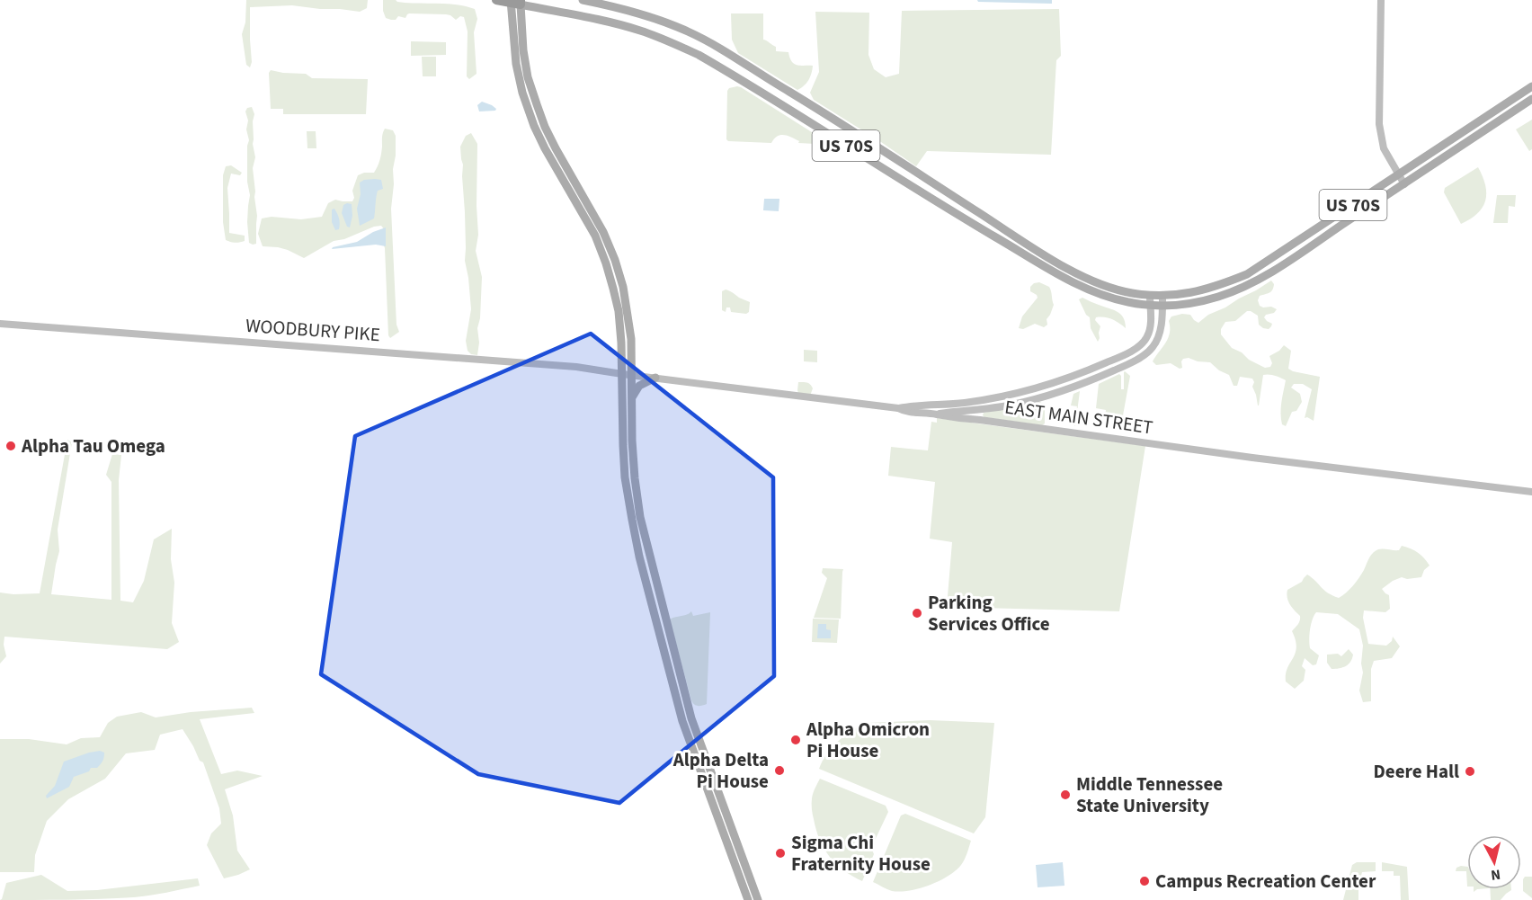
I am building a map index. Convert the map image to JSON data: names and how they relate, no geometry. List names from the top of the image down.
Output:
{
  "streets": {
    "highway": ["US 70S"],
    "street": ["WOODBURY PIKE", "EAST MAIN STREET"]
  },
  "crossings": [
    ["WOODBURY PIKE", "EAST MAIN STREET"]
  ],
  "places": [
    "Alpha Tau Omega",
    "Parking Services Office",
    "Alpha Omicron Pi House",
    "Alpha Delta Pi House",
    "Deere Hall",
    "Middle Tennessee State University",
    "Sigma Chi Fraternity House",
    "Campus Recreation Center"
  ],
  "north": "bottom"
}
